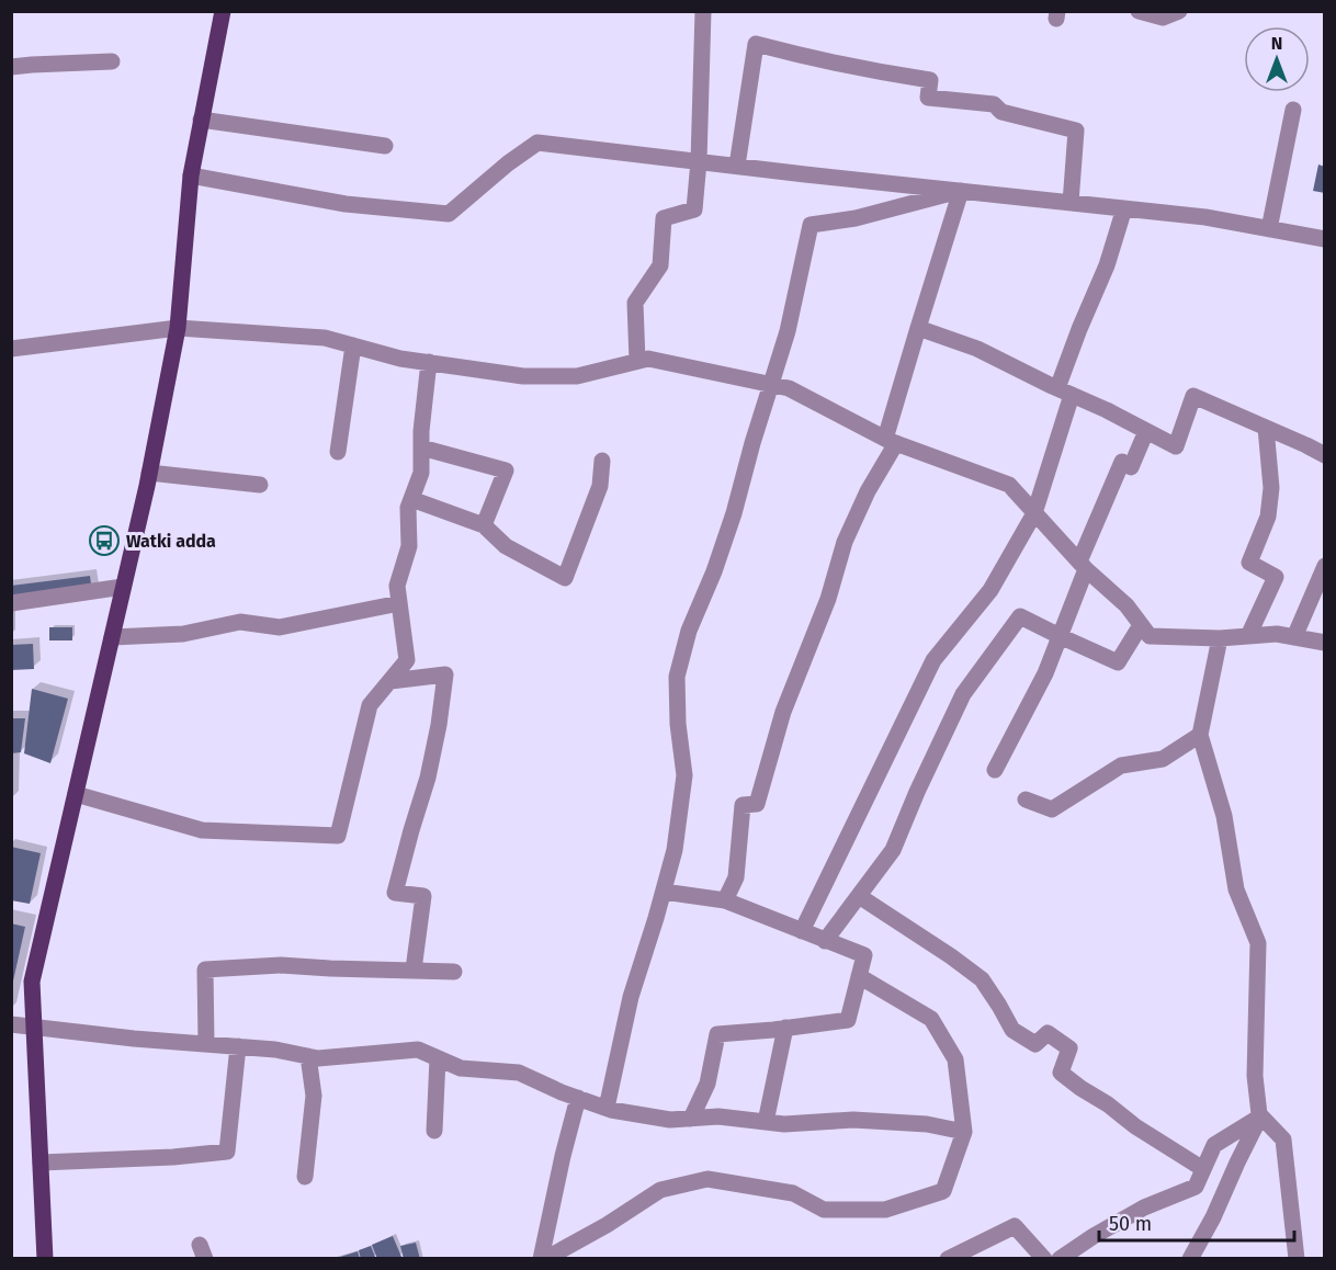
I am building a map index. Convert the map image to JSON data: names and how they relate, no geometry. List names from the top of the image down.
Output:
{
  "places": {
    "bus stop": ["Watki adda"]
  },
  "scale_bar": "50 m",
  "north": "top"
}
